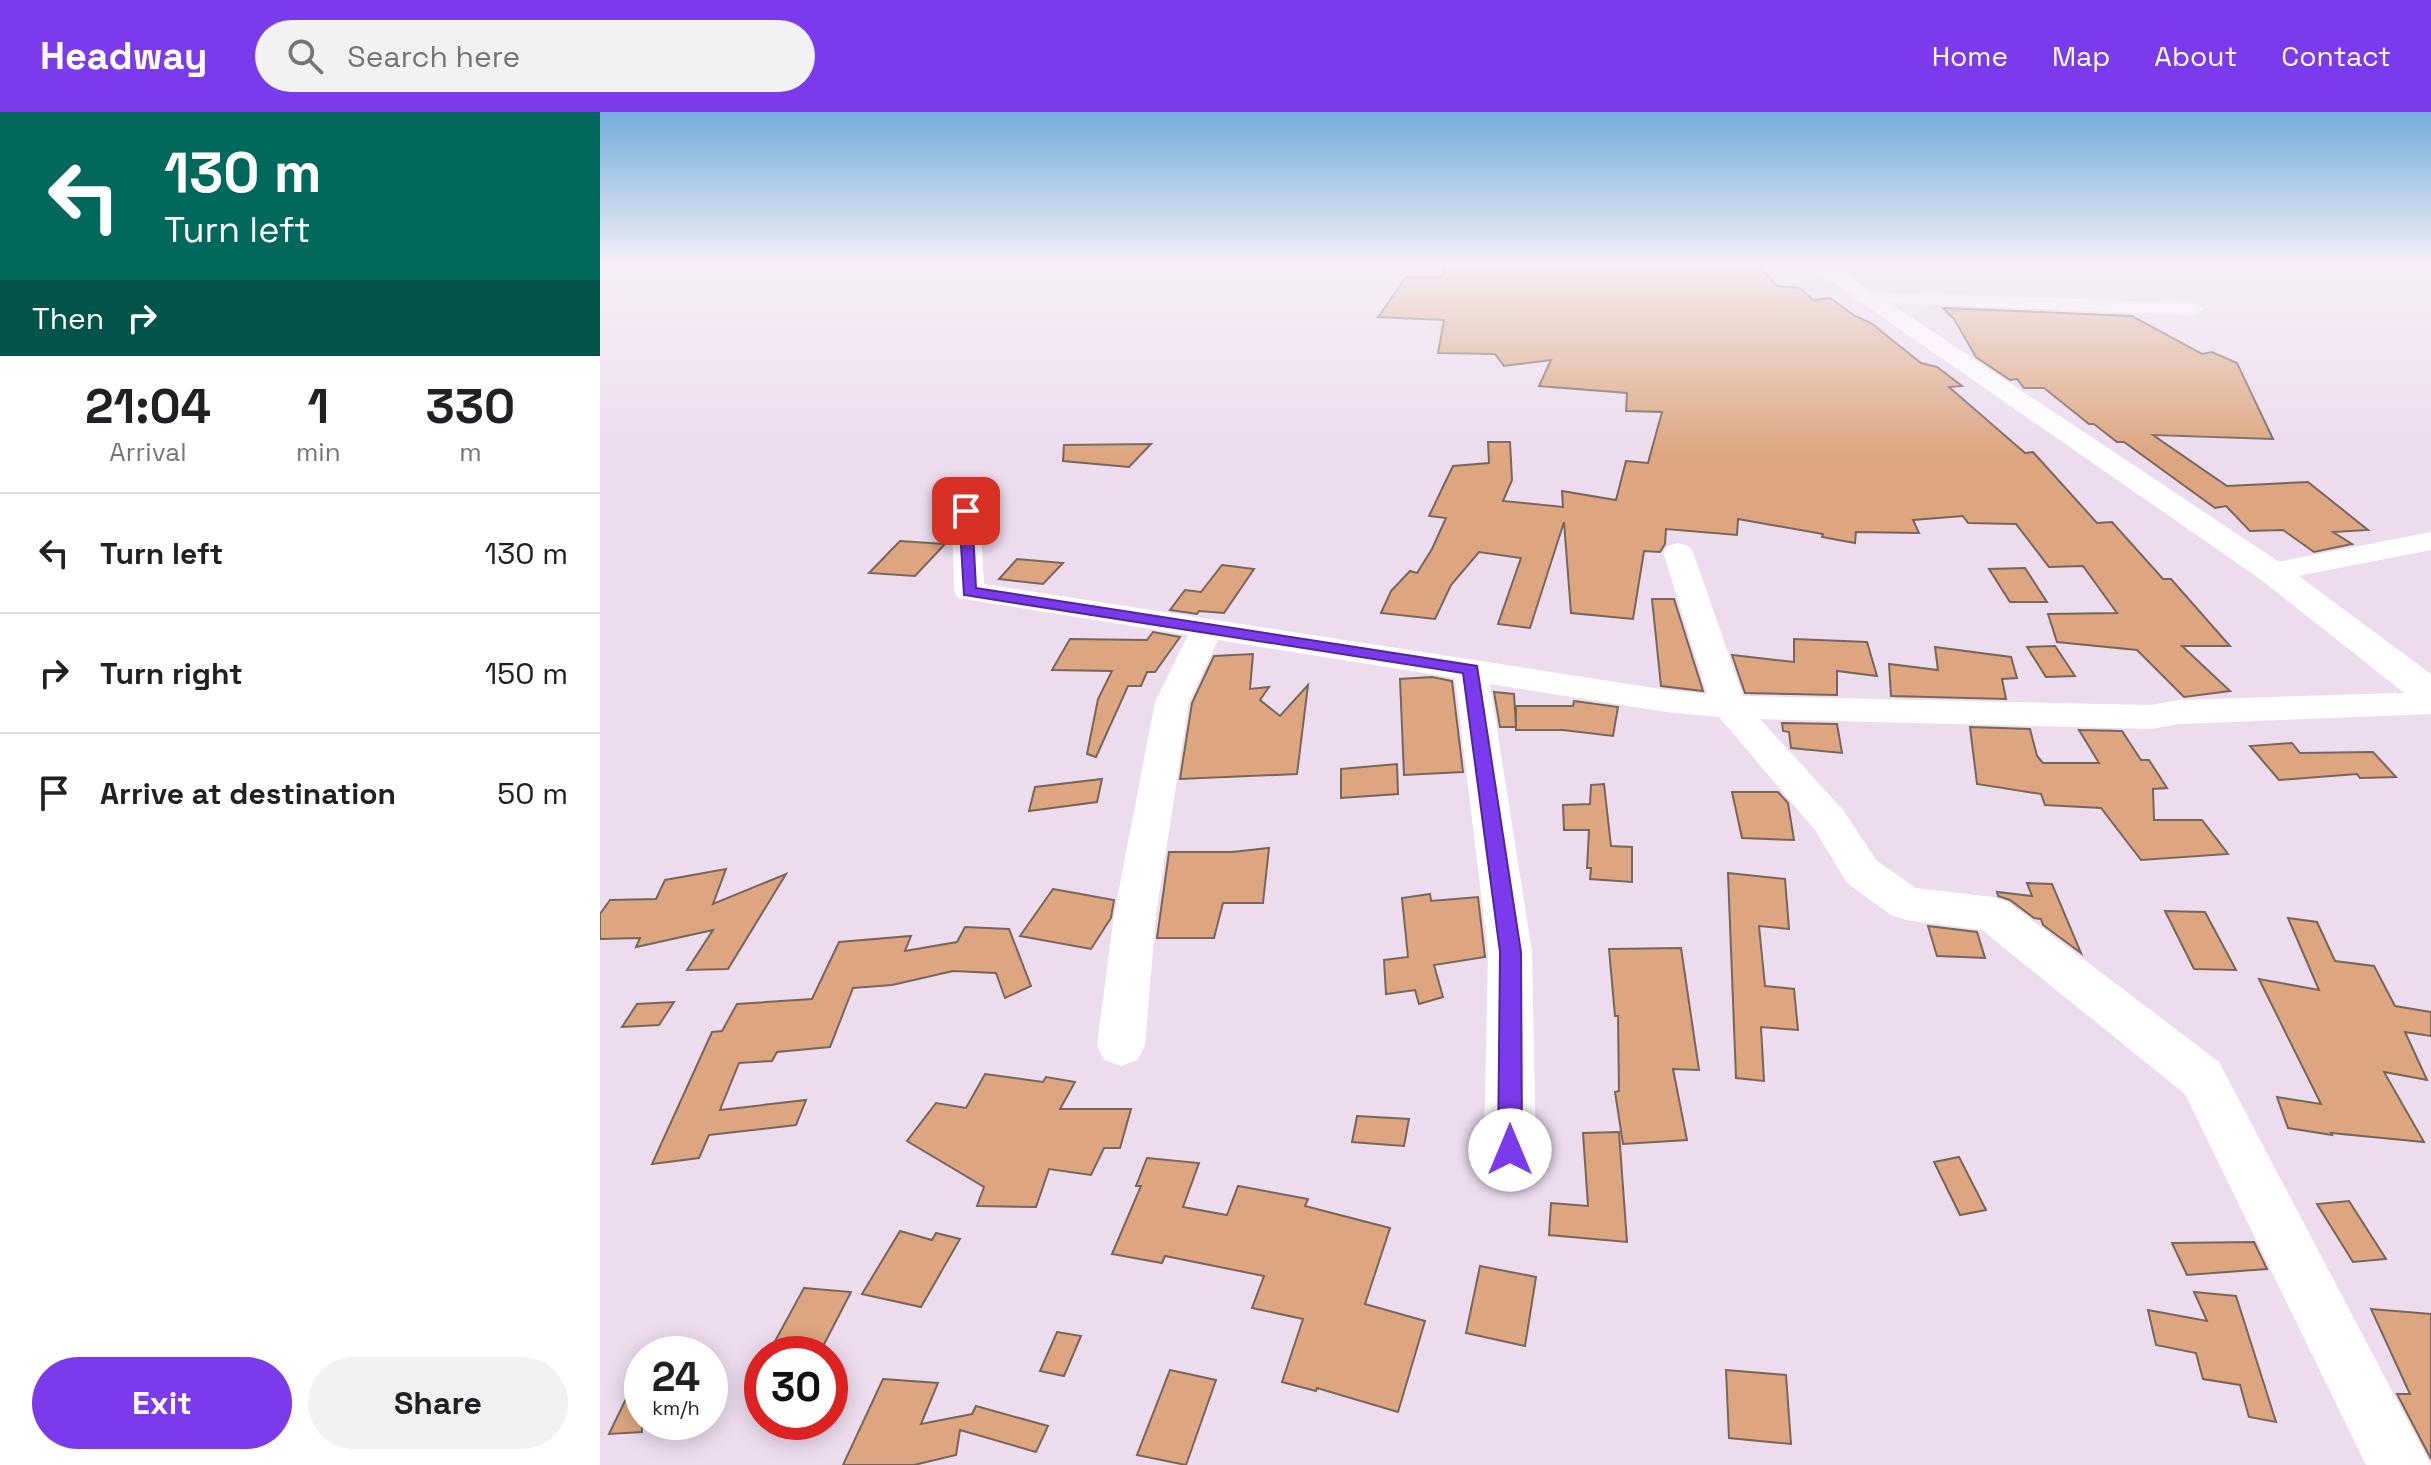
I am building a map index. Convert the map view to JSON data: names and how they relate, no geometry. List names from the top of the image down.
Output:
{
  "page": {
    "header": "Headway",
    "search": "Search here",
    "nav": [
      "Home",
      "Map",
      "About",
      "Contact"
    ],
    "turn": ["130 m", "Turn left"],
    "then": "Then",
    "eta": [
      "21:04",
      "Arrival",
      "1",
      "min",
      "330",
      "m"
    ],
    "list": [
      {
        "name": "Turn left",
        "value": "130 m"
      },
      {
        "name": "Turn right",
        "value": "150 m"
      },
      {
        "name": "Arrive at destination",
        "value": "50 m"
      }
    ],
    "speed": "24 km/h",
    "limit": "30",
    "buttons": ["Exit", "Share"]
  }
}
